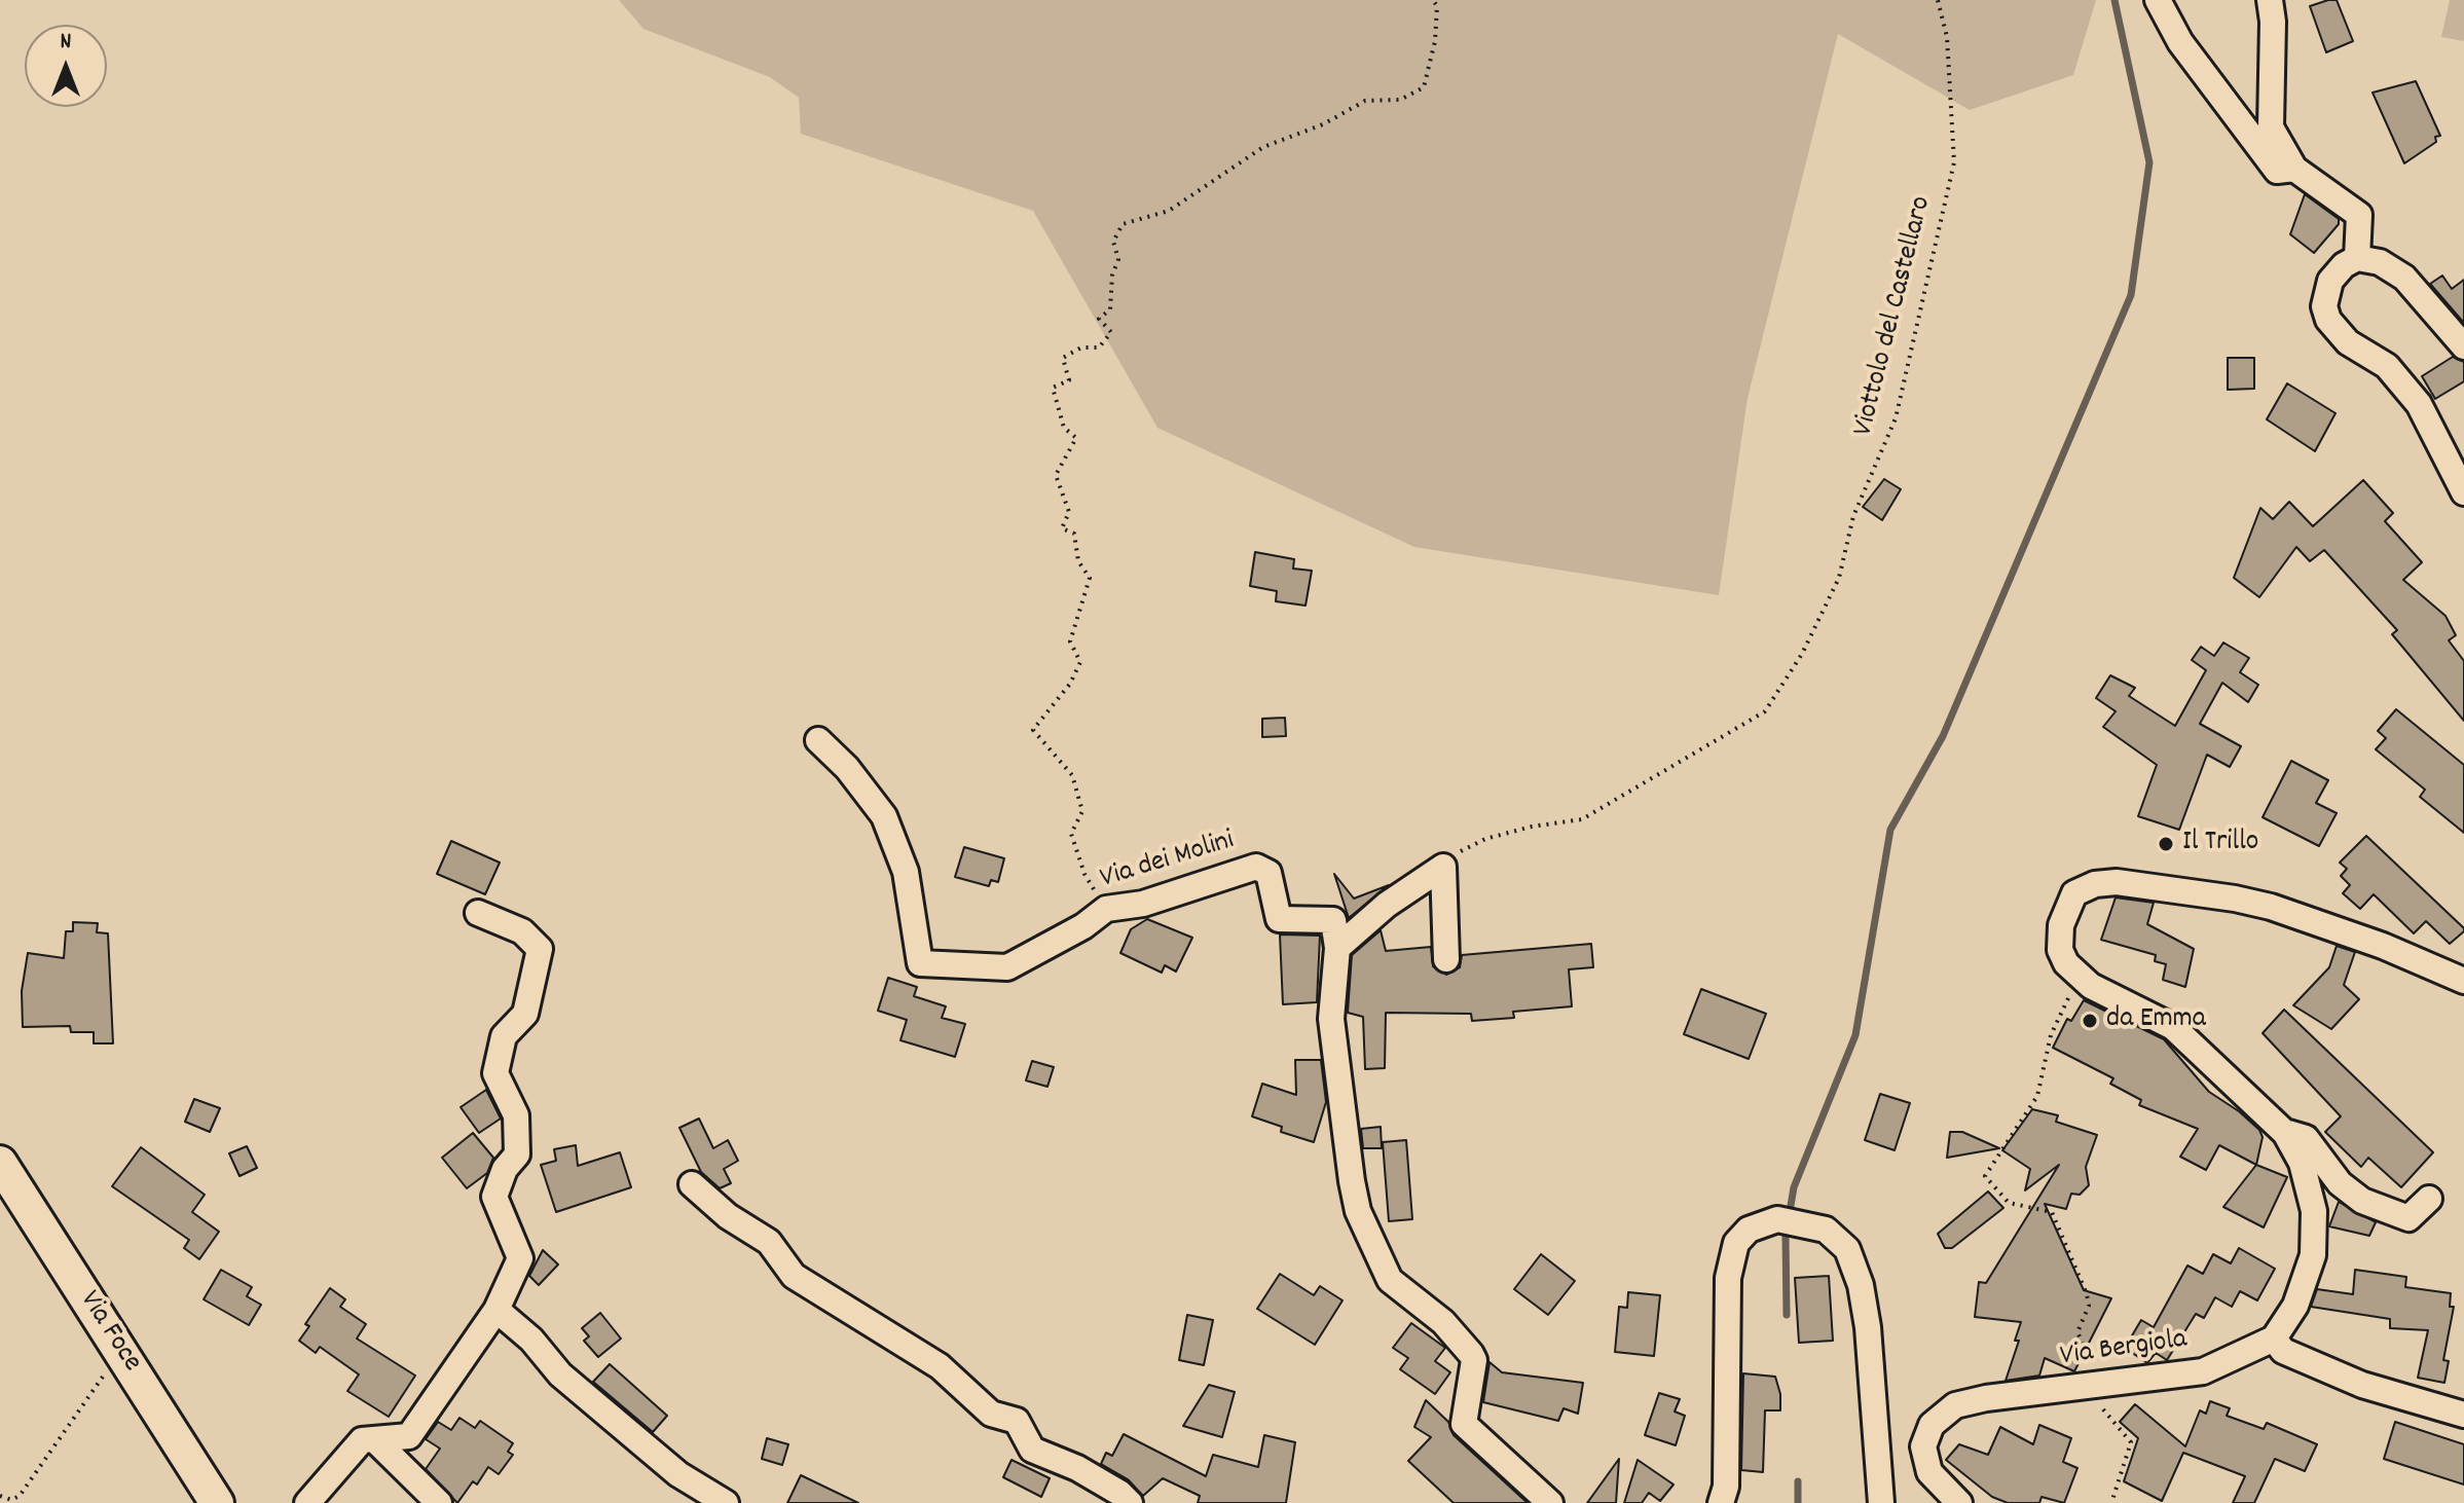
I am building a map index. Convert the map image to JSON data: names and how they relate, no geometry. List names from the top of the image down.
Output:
{
  "streets": {
    "main road": ["Via Foce"],
    "street": ["Via dei Molini", "Via Bergiola"],
    "path": ["Viottolo del Castellaro"]
  },
  "places": ["Il Trillo", "da Emma"],
  "north": "top"
}
